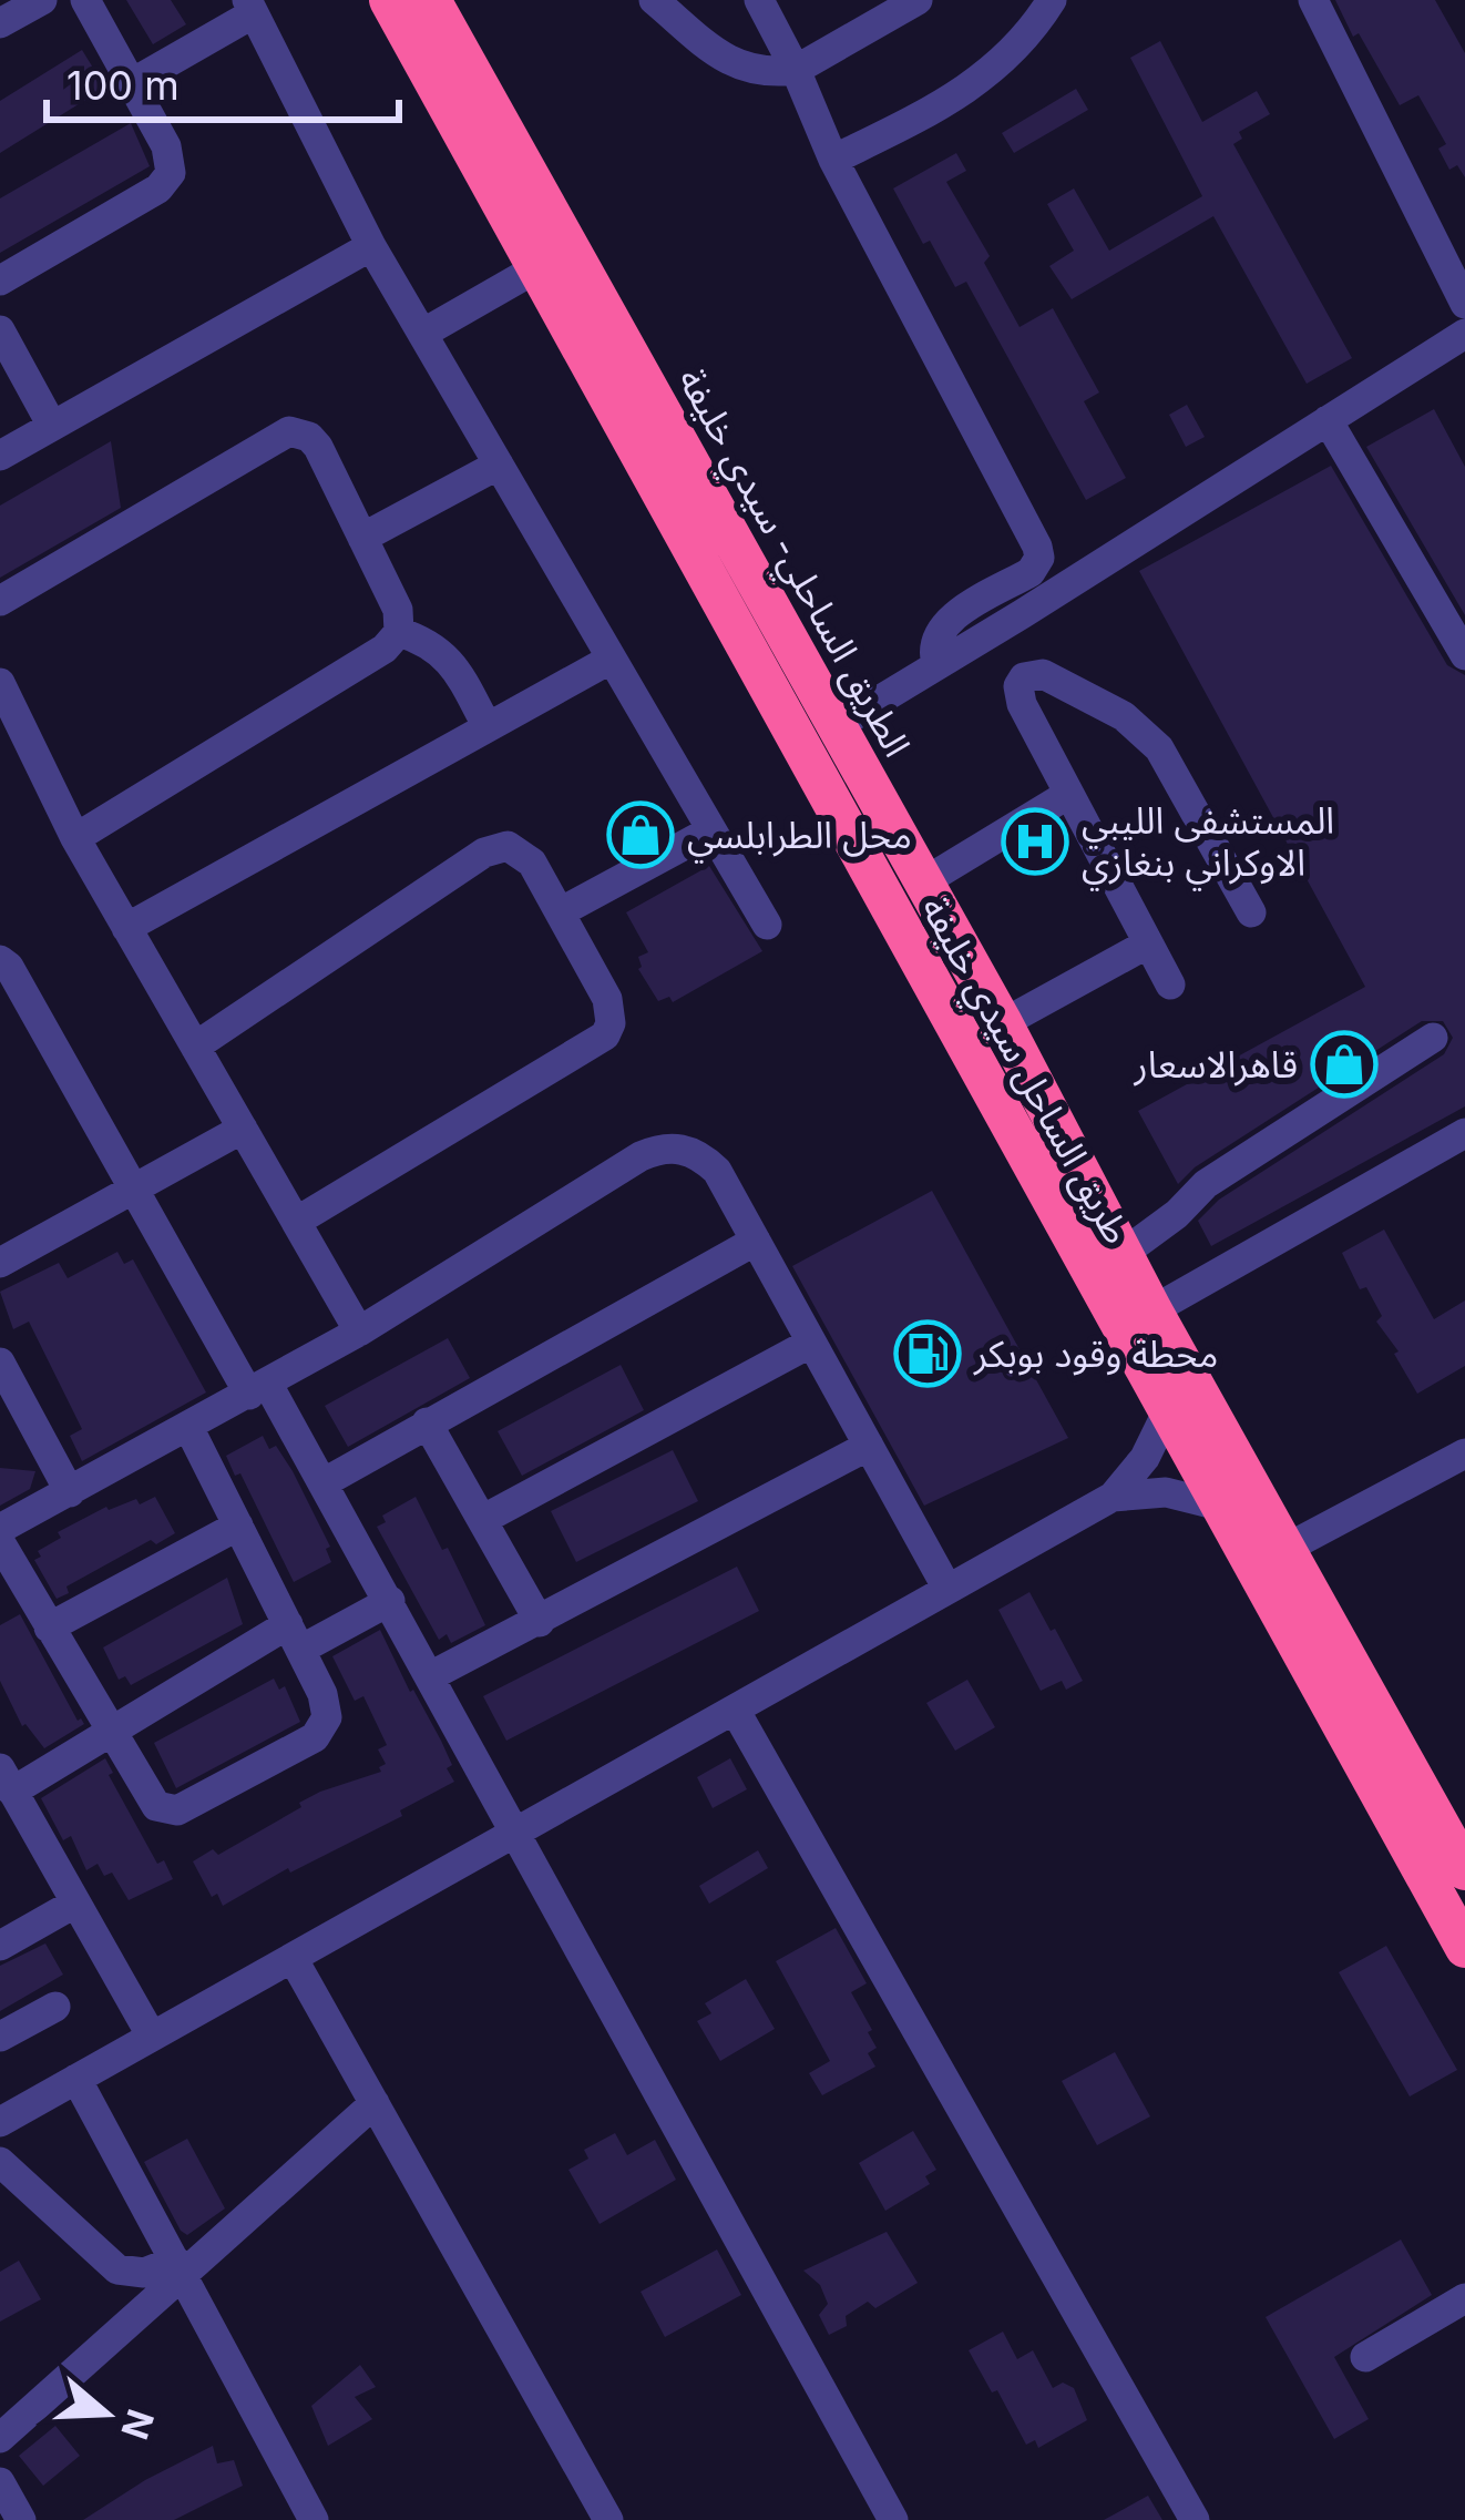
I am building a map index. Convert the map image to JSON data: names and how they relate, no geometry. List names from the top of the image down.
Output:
{
  "streets": {
    "highway": ["الطريق الساحلي- سيدي خليفة", "طريق الساحل سيدي خليفة"]
  },
  "crossings": [
    ["الطريق الساحلي- سيدي خليفة", "طريق الساحل سيدي خليفة"]
  ],
  "places": {
    "shop": ["محل الطرابلسي", "قاهرالاسعار"],
    "hospital": ["المستشفى الليبي الاوكراني بنغازي"],
    "fuel station": ["محطة وقود بوبكر"]
  },
  "scale_bar": "100 m",
  "north": "right"
}
